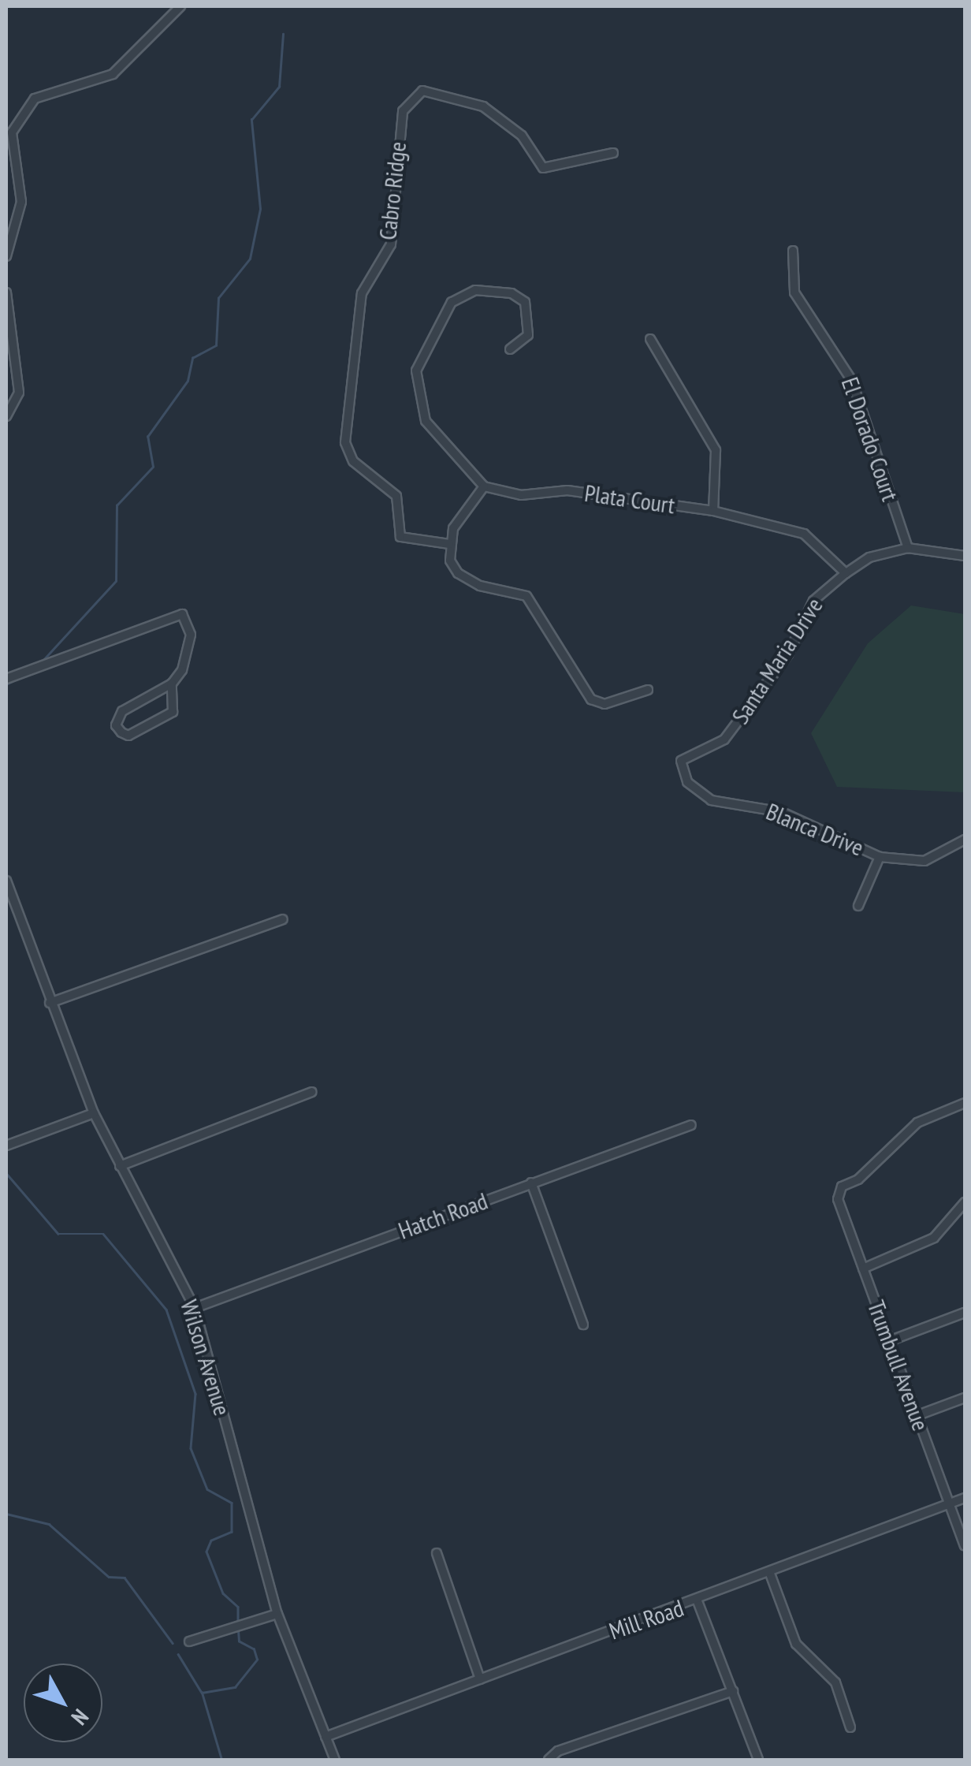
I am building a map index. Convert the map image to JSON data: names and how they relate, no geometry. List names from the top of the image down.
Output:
{
  "streets": {
    "street": [
      "Cabro Ridge",
      "El Dorado Court",
      "Plata Court",
      "Santa Maria Drive",
      "Blanca Drive",
      "Hatch Road",
      "Wilson Avenue",
      "Trumbull Avenue",
      "Mill Road"
    ]
  },
  "crossings": [
    ["El Dorado Court", "Santa Maria Drive"],
    ["Plata Court", "Santa Maria Drive"],
    ["Santa Maria Drive", "Blanca Drive"],
    ["Hatch Road", "Wilson Avenue"],
    ["Wilson Avenue", "Mill Road"],
    ["Trumbull Avenue", "Mill Road"]
  ],
  "north": "bottom right"
}
